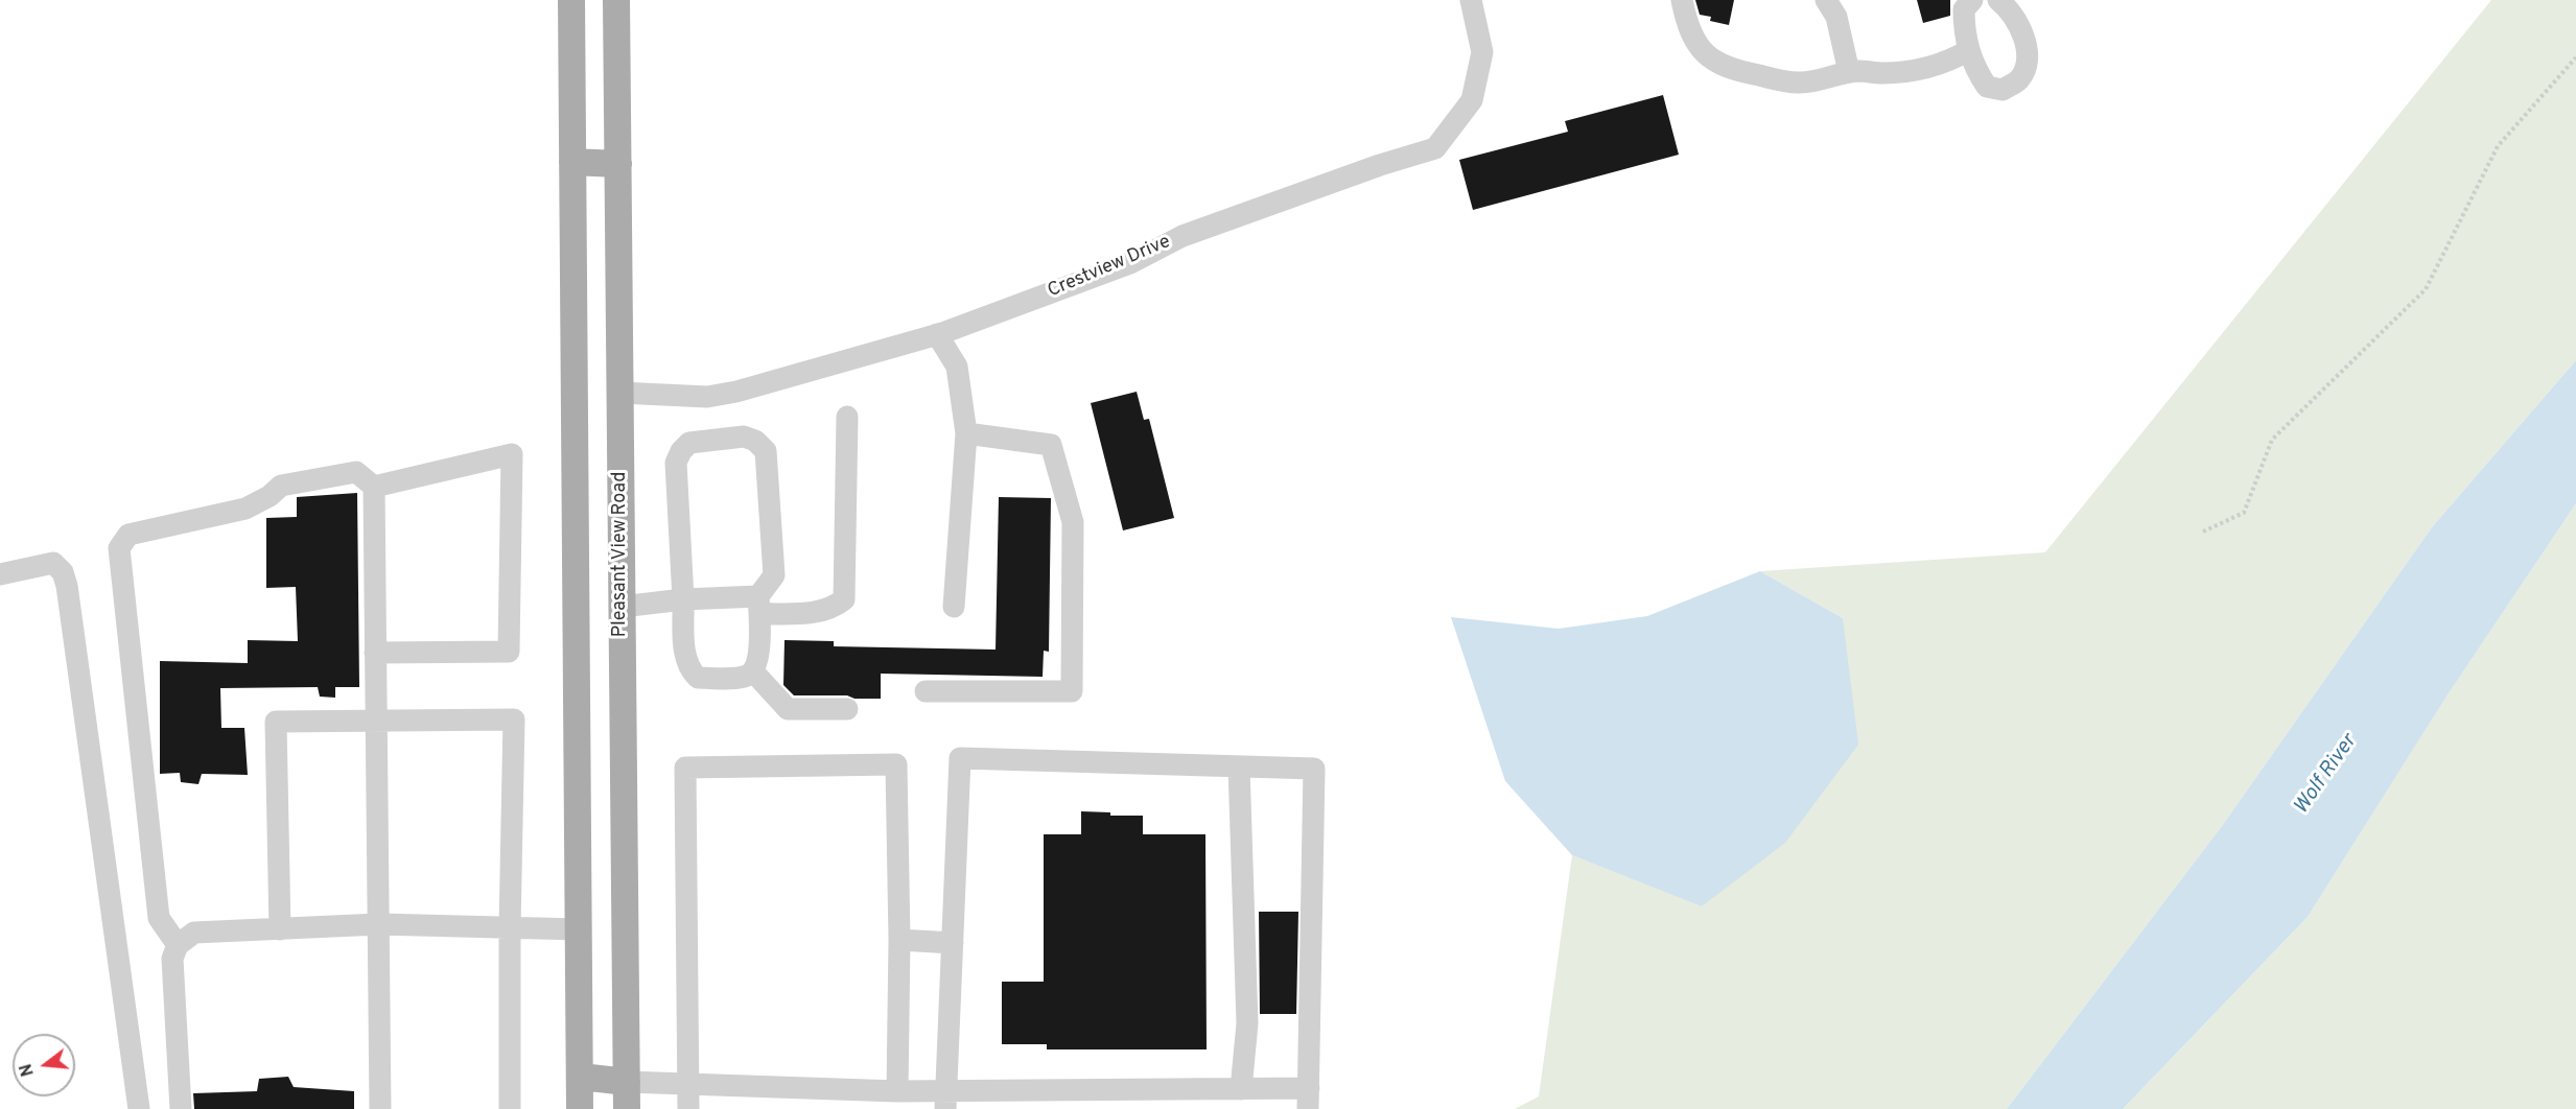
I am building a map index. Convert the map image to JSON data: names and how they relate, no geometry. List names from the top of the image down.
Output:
{
  "streets": {
    "main road": ["Pleasant View Road"],
    "street": ["Crestview Drive"]
  },
  "crossings": [
    ["Crestview Drive", "Pleasant View Road"]
  ],
  "water": ["Wolf River"],
  "north": "left"
}
